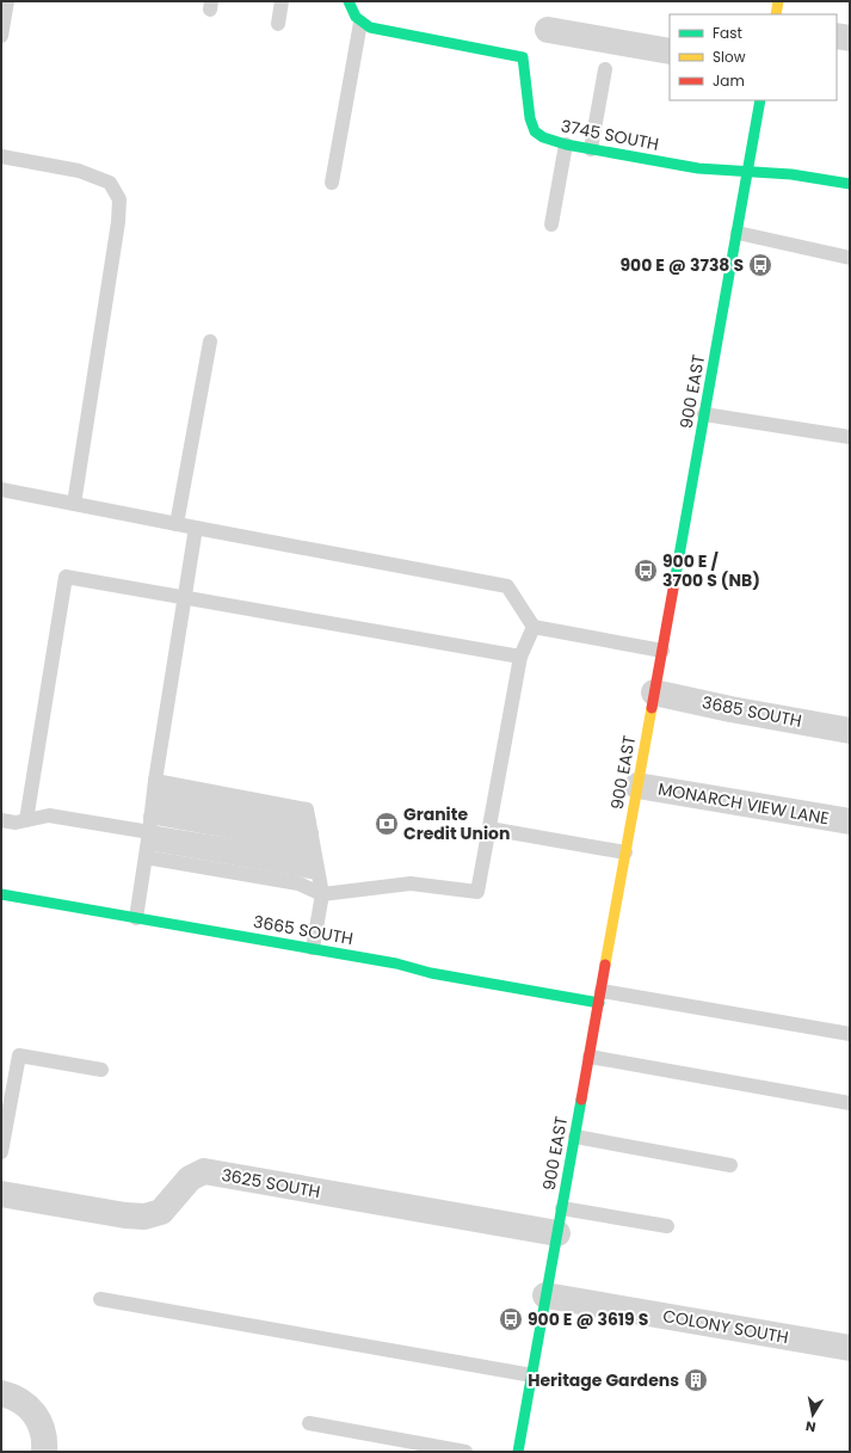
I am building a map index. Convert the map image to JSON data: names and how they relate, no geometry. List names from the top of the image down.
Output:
{
  "streets": {
    "main road": ["3745 SOUTH", "900 EAST", "3665 SOUTH"],
    "street": [
      "3685 SOUTH",
      "MONARCH VIEW LANE",
      "3625 SOUTH",
      "COLONY SOUTH"
    ]
  },
  "crossings": [
    ["3745 SOUTH", "900 EAST"],
    ["900 EAST", "3685 SOUTH"],
    ["900 EAST", "MONARCH VIEW LANE"],
    ["900 EAST", "3665 SOUTH"],
    ["900 EAST", "3625 SOUTH"],
    ["900 EAST", "COLONY SOUTH"]
  ],
  "places": {
    "bus stop": ["900 E @ 3738 S", "900 E / 3700 S (NB)", "900 E @ 3619 S"],
    "bank": ["Granite Credit Union"],
    "building": ["Heritage Gardens"]
  },
  "legend": ["Fast", "Slow", "Jam"],
  "north": "bottom"
}
